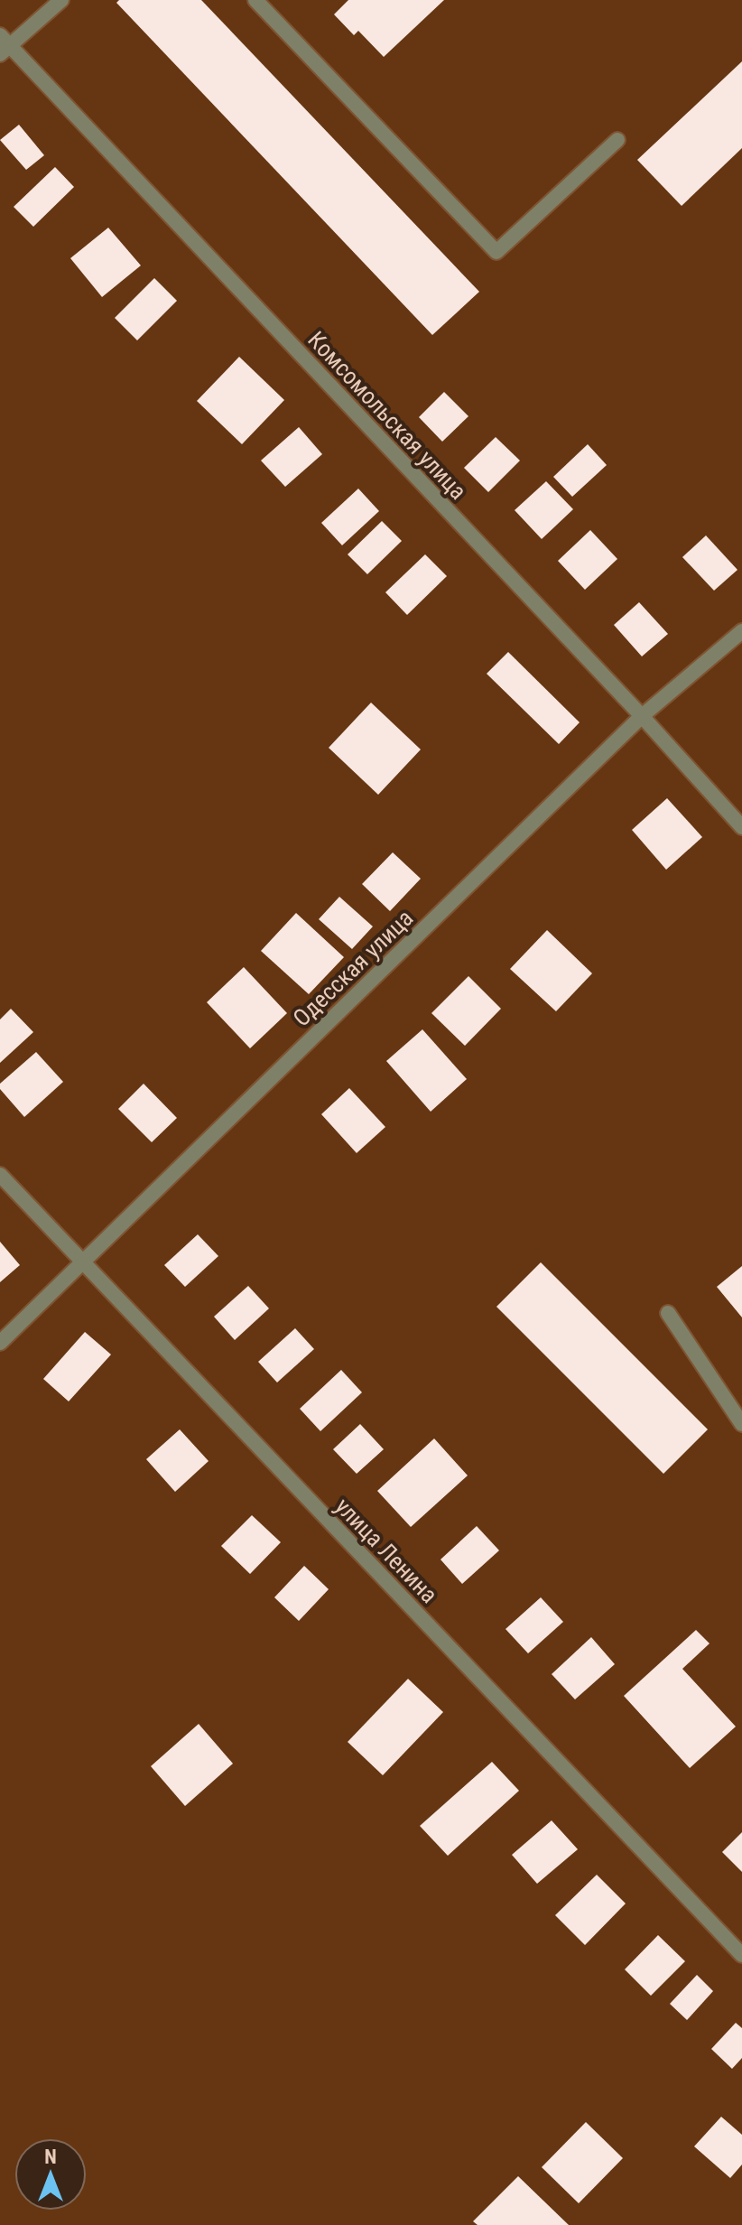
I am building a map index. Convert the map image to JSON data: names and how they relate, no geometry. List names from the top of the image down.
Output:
{
  "streets": {
    "street": ["Комсомольская улица", "Одесская улица", "улица Ленина"]
  },
  "crossings": [
    ["Комсомольская улица", "Одесская улица"],
    ["Одесская улица", "улица Ленина"]
  ],
  "north": "top"
}
